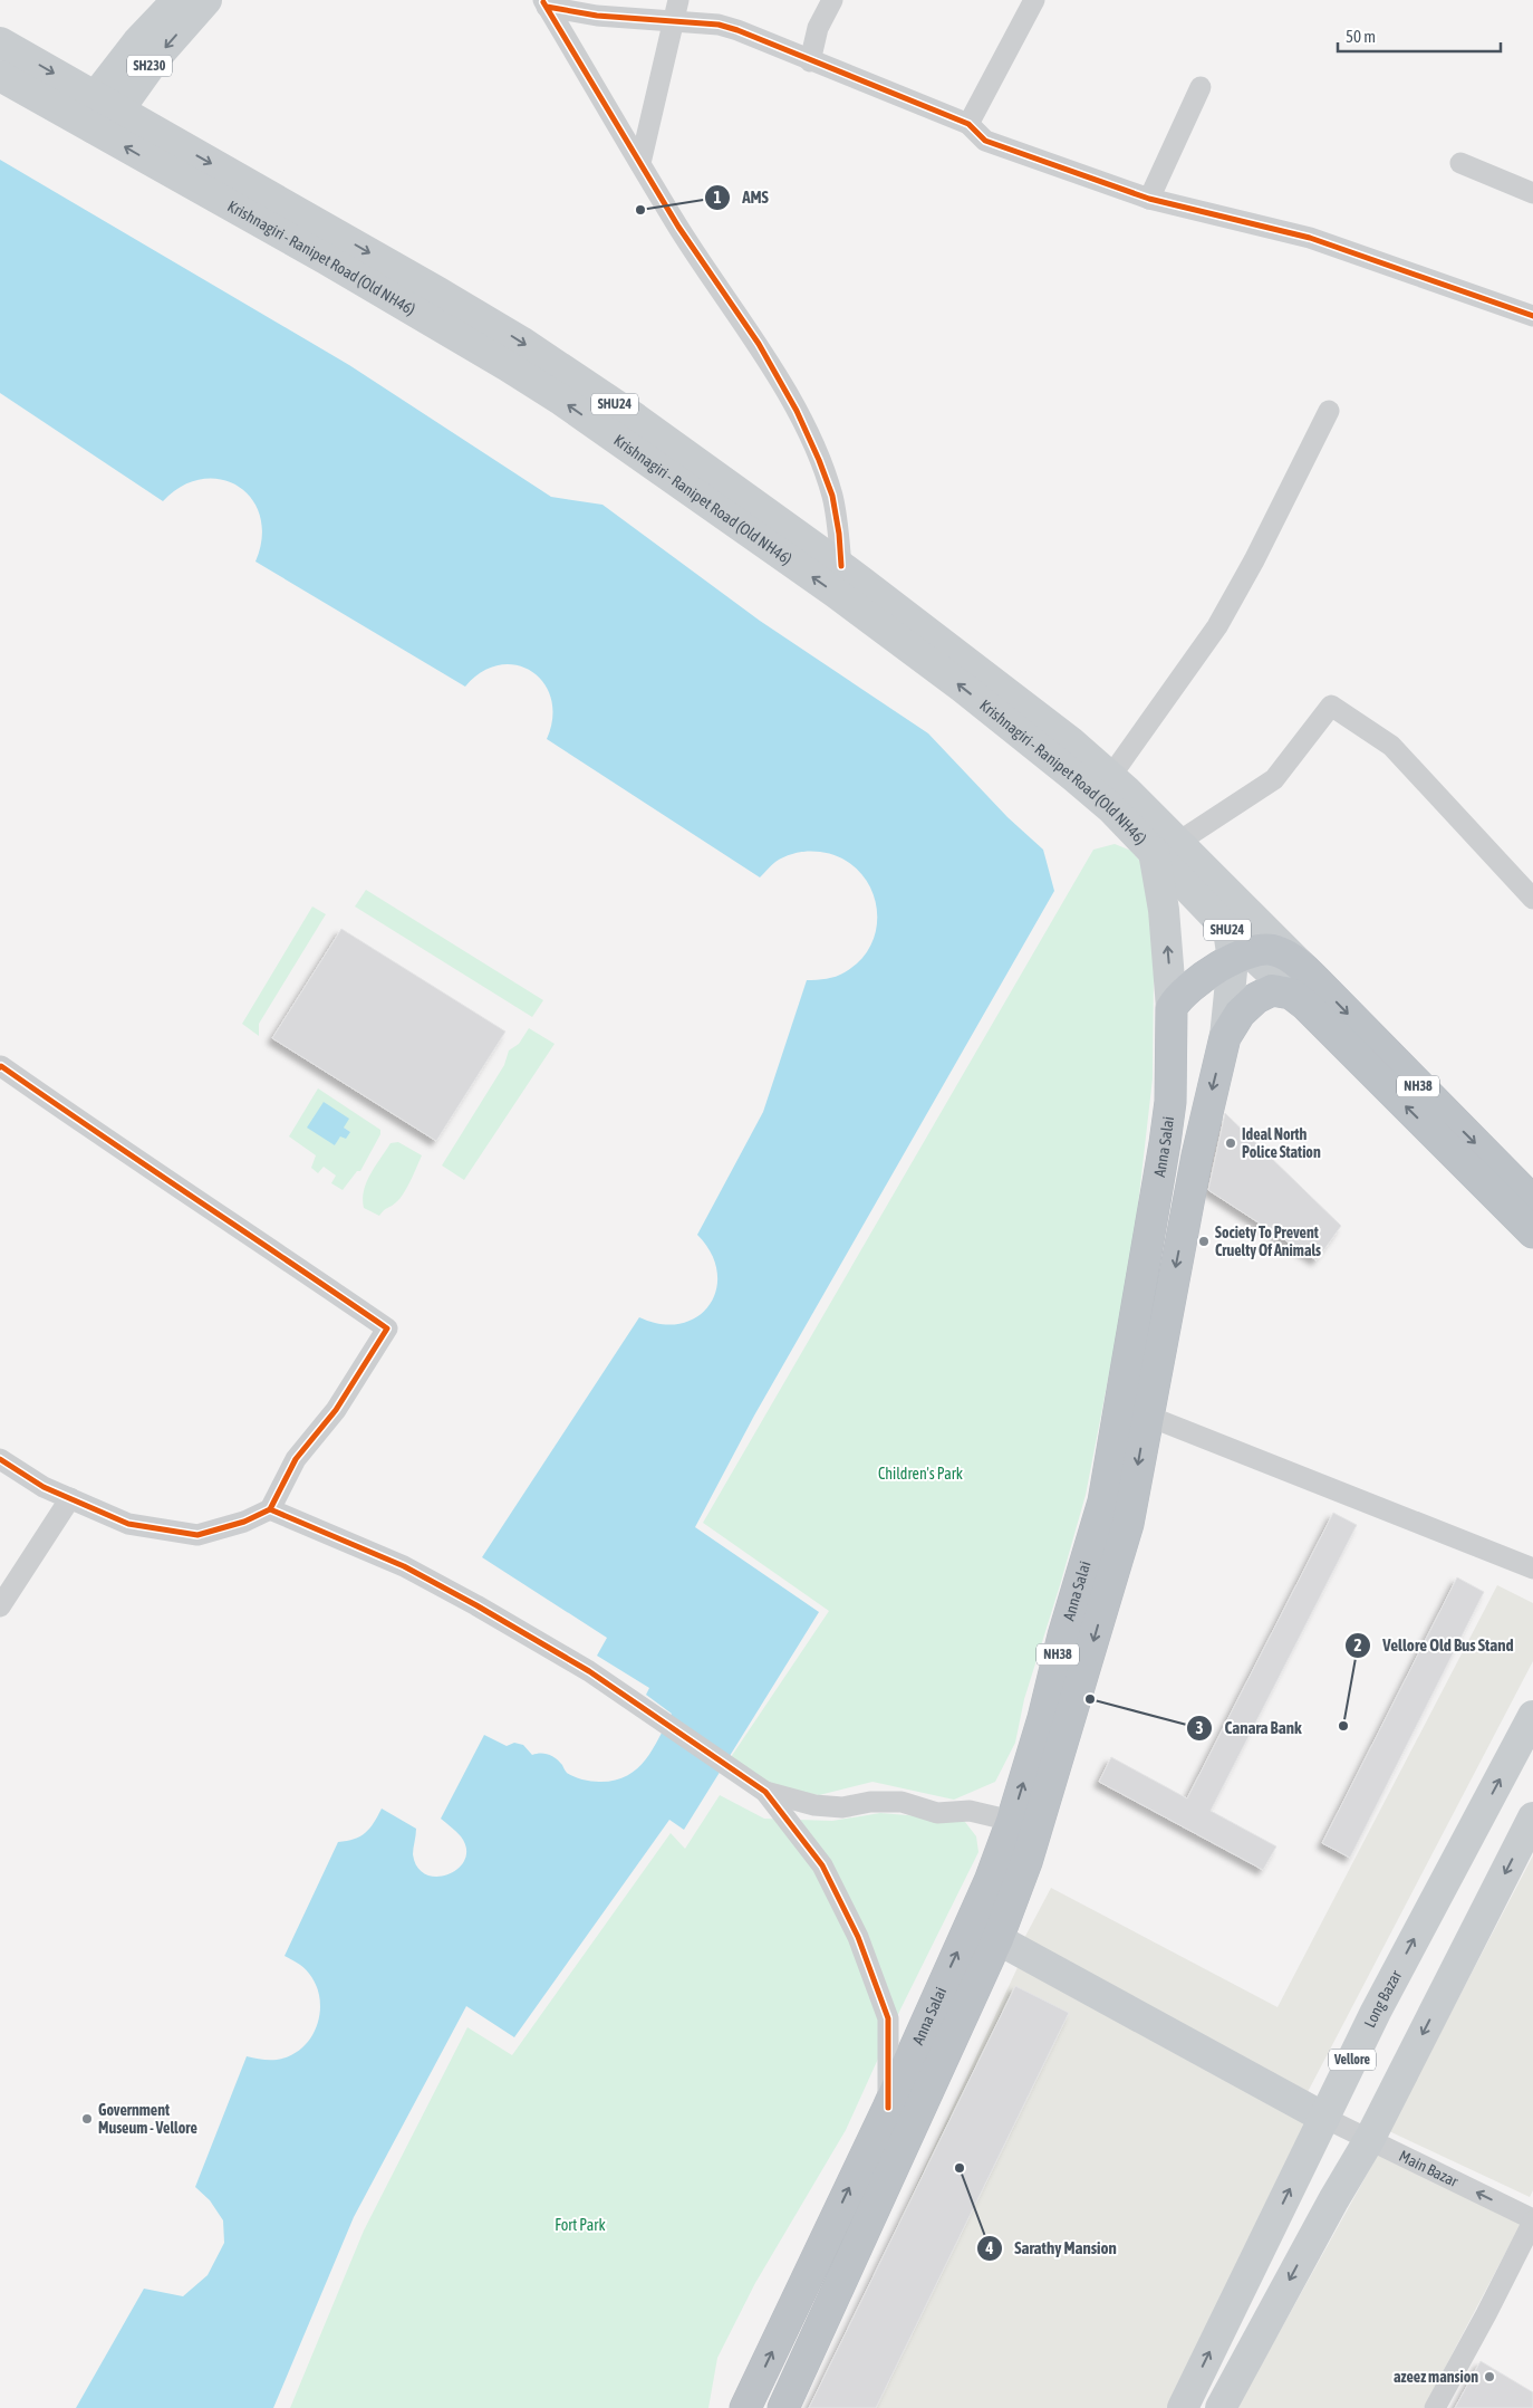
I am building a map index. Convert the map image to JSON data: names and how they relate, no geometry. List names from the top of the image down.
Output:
{
  "streets": {
    "highway": ["NH38", "Anna Salai"],
    "main road": [
      "SH230",
      "Krishnagiri - Ranipet Road (Old NH46)",
      "SHU24",
      "Long Bazar",
      "Vellore"
    ],
    "street": ["Main Bazar"]
  },
  "crossings": [
    ["SH230", "Krishnagiri - Ranipet Road (Old NH46)"],
    ["Krishnagiri - Ranipet Road (Old NH46)", "NH38"],
    ["SHU24", "NH38"],
    ["SHU24", "Anna Salai"],
    ["NH38", "Anna Salai"],
    ["Long Bazar", "Main Bazar"]
  ],
  "one_way": ["Main Bazar"],
  "parks": ["Children's Park", "Fort Park"],
  "places": [
    "AMS",
    "Ideal North Police Station",
    "Society To Prevent Cruelty Of Animals",
    "Canara Bank",
    "Vellore Old Bus Stand",
    "Government Museum - Vellore",
    "Sarathy Mansion",
    "azeez mansion"
  ],
  "scale_bar": "50 m"
}
